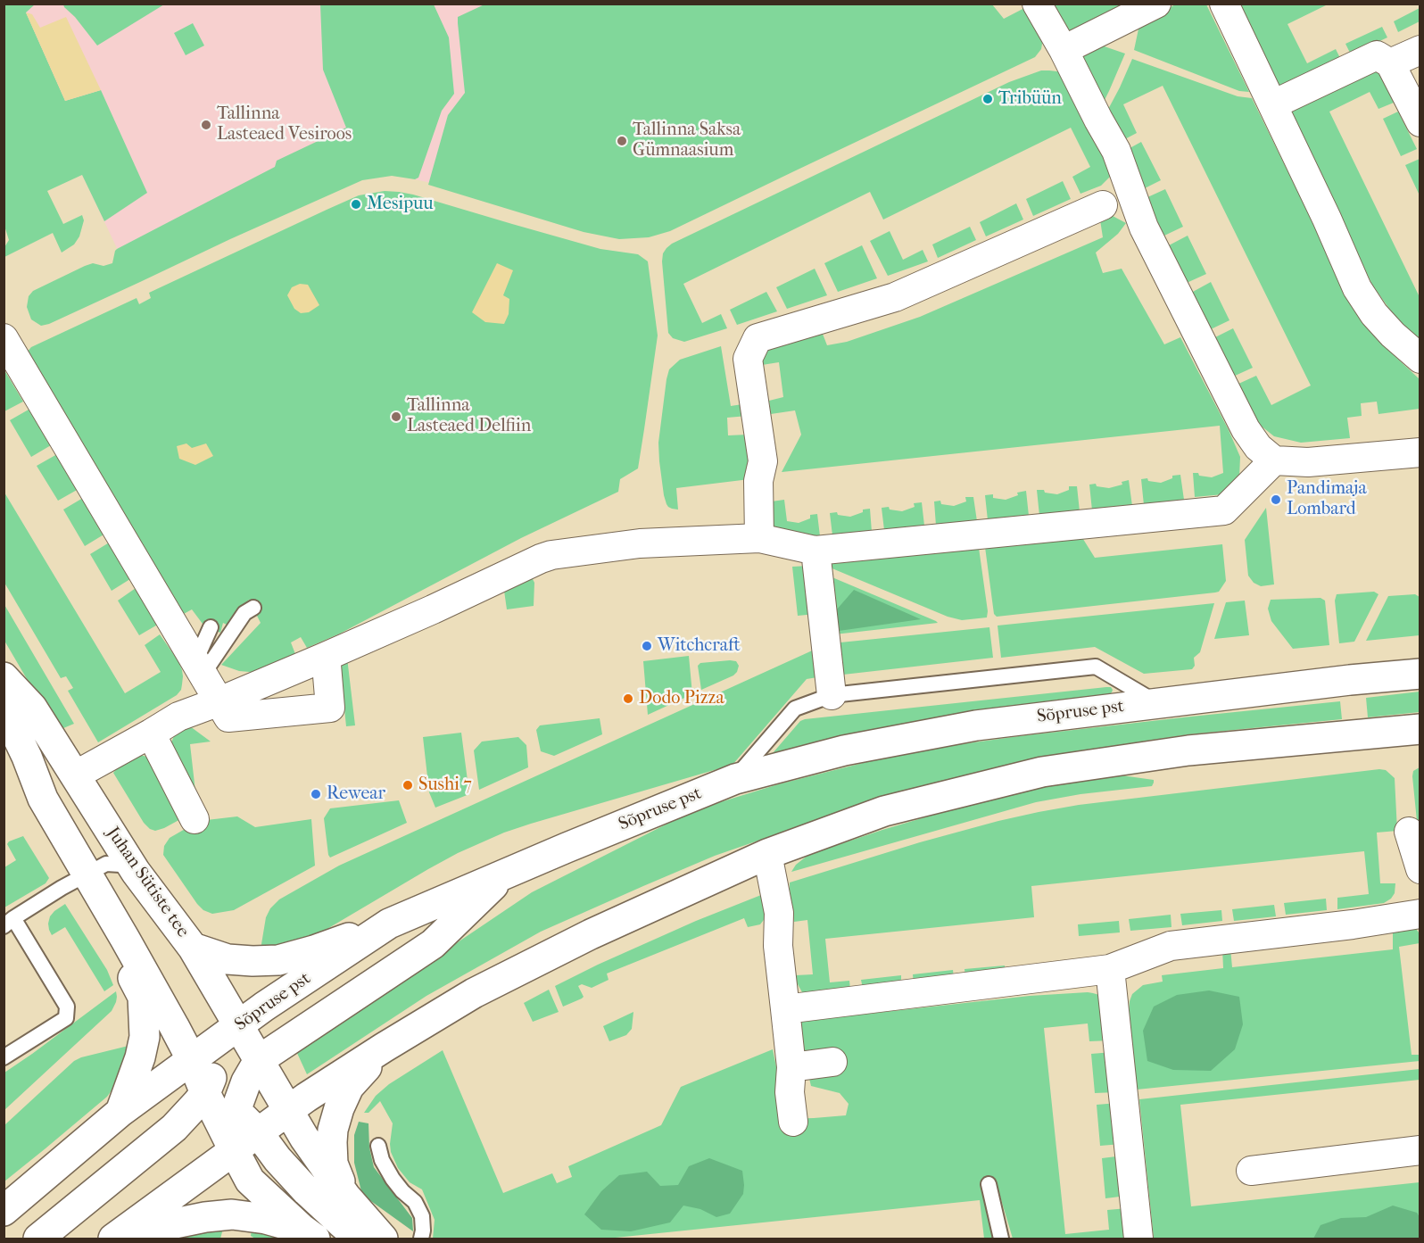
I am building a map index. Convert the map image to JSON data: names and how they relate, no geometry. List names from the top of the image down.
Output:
{
  "streets": {
    "main road": ["Sõpruse pst", "Juhan Sütiste tee"]
  },
  "crossings": [
    ["Sõpruse pst", "Juhan Sütiste tee"]
  ],
  "places": [
    "Tribüün",
    "Tallinna Lasteaed Vesiroos",
    "Tallinna Saksa Gümnaasium",
    "Mesipuu",
    "Tallinna Lasteaed Delfiin",
    "Pandimaja Lombard",
    "Witchcraft",
    "Dodo Pizza",
    "Sushi 7",
    "Rewear"
  ]
}
